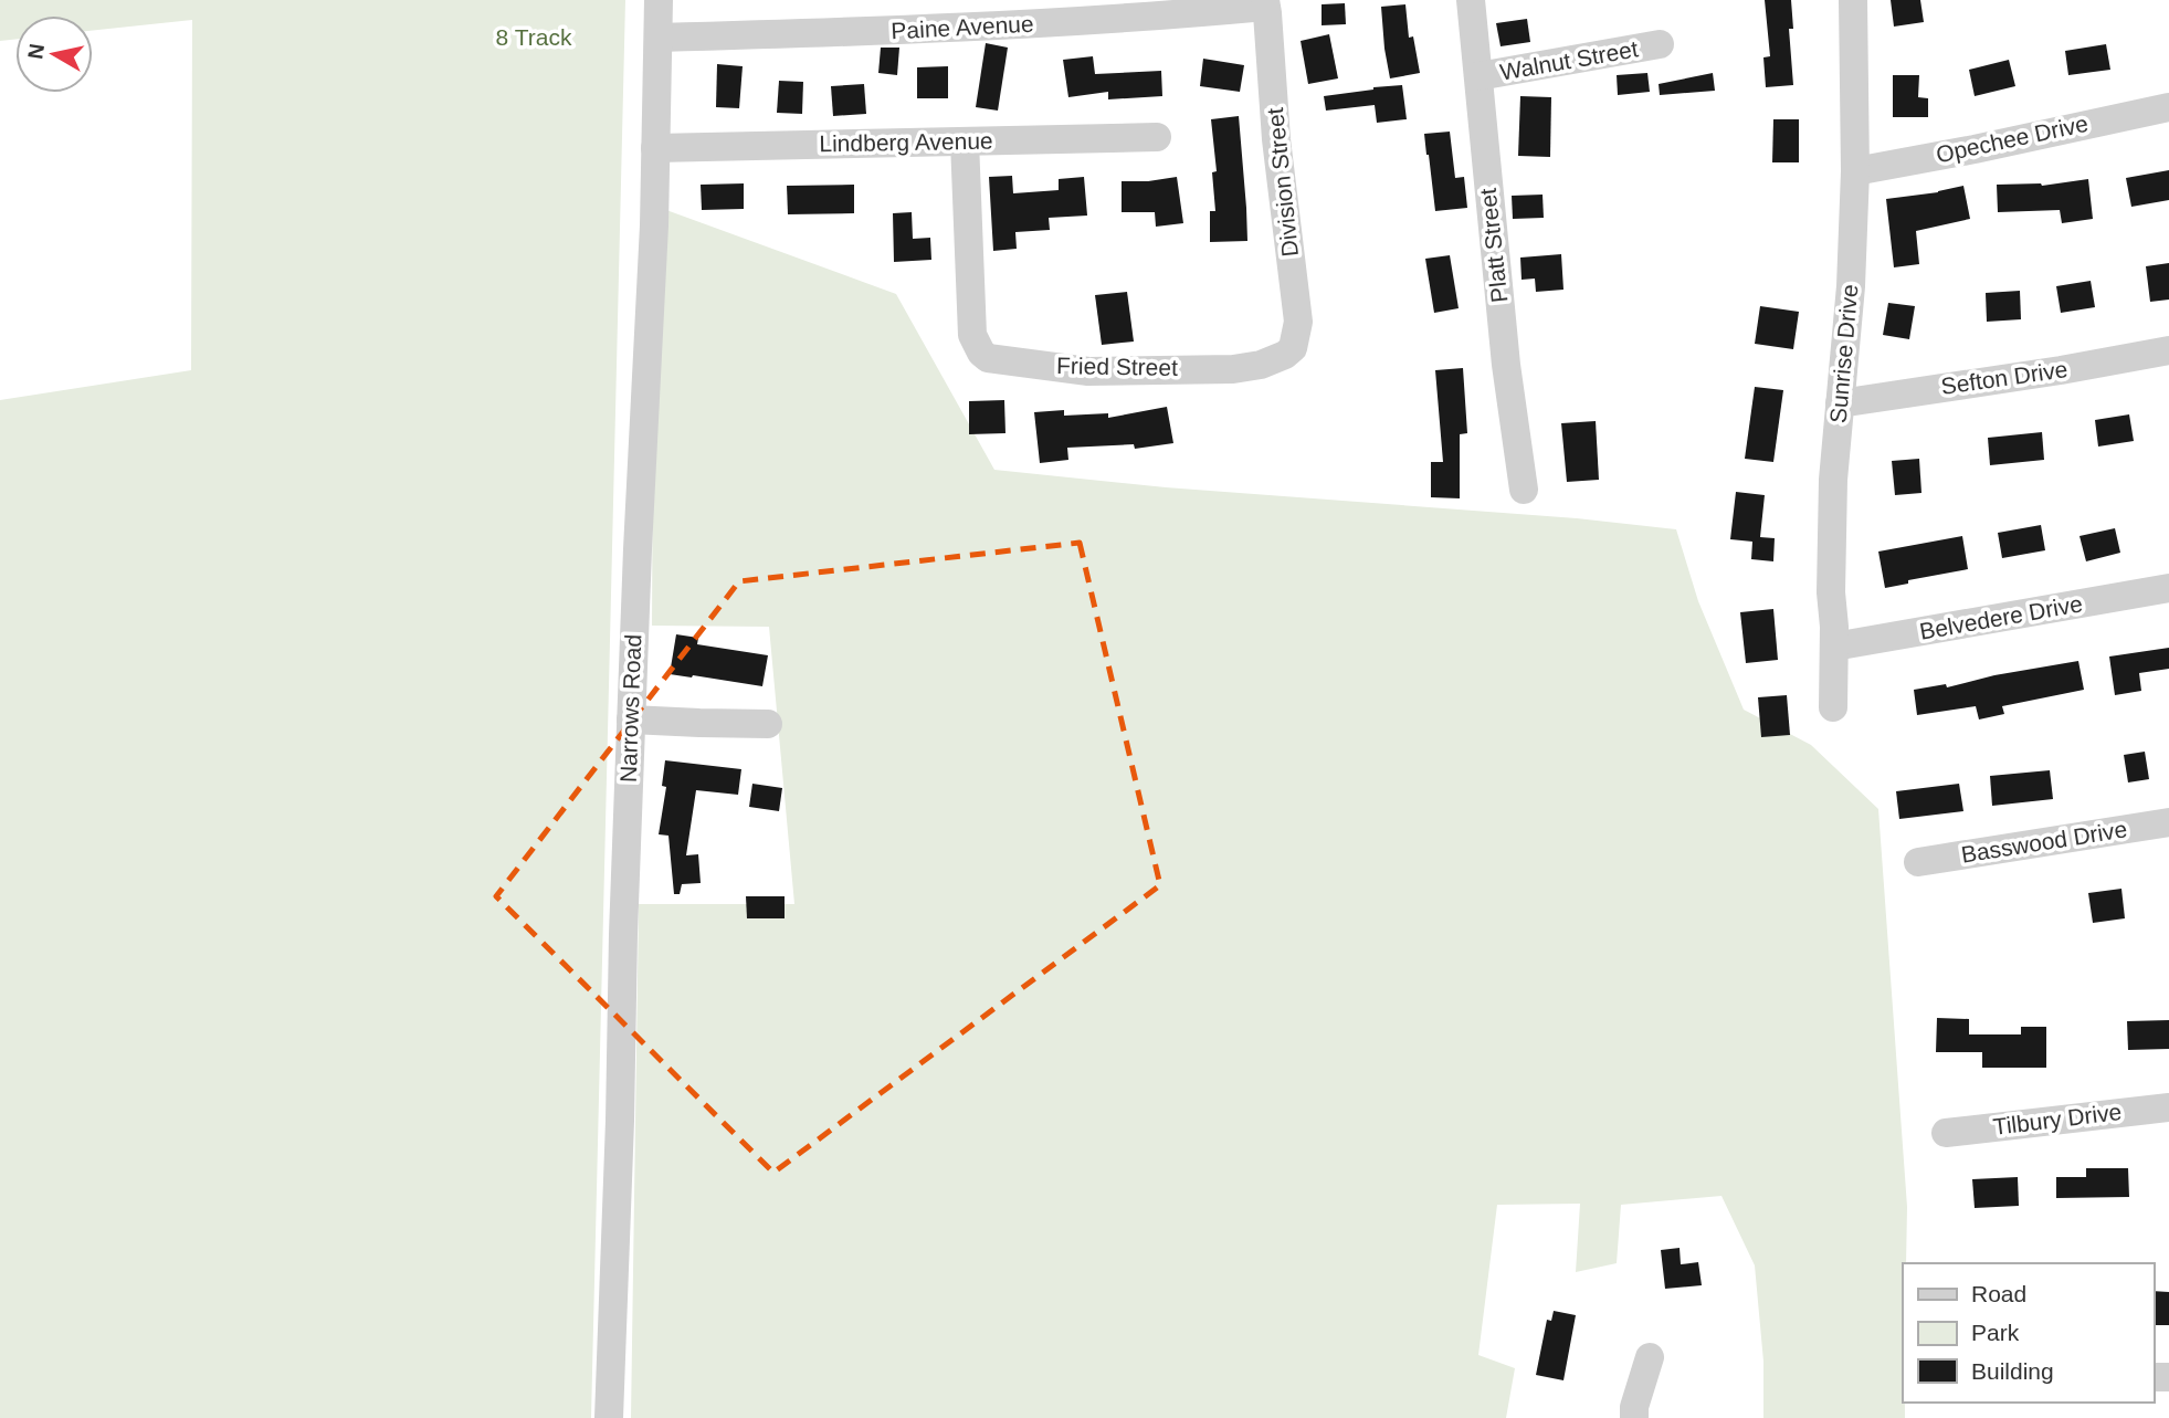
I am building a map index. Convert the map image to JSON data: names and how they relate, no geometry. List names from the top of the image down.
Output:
{
  "streets": {
    "street": [
      "Paine Avenue",
      "Walnut Street",
      "Opechee Drive",
      "Lindberg Avenue",
      "Division Street",
      "Platt Street",
      "Sunrise Drive",
      "Fried Street",
      "Sefton Drive",
      "Belvedere Drive",
      "Narrows Road",
      "Basswood Drive",
      "Tilbury Drive"
    ]
  },
  "crossings": [
    ["Paine Avenue", "Division Street"],
    ["Paine Avenue", "Narrows Road"],
    ["Walnut Street", "Platt Street"],
    ["Opechee Drive", "Sunrise Drive"],
    ["Lindberg Avenue", "Fried Street"],
    ["Lindberg Avenue", "Narrows Road"],
    ["Division Street", "Fried Street"],
    ["Sunrise Drive", "Sefton Drive"],
    ["Sunrise Drive", "Belvedere Drive"]
  ],
  "parks": ["8 Track"],
  "legend": ["Road", "Park", "Building"],
  "north": "left"
}
